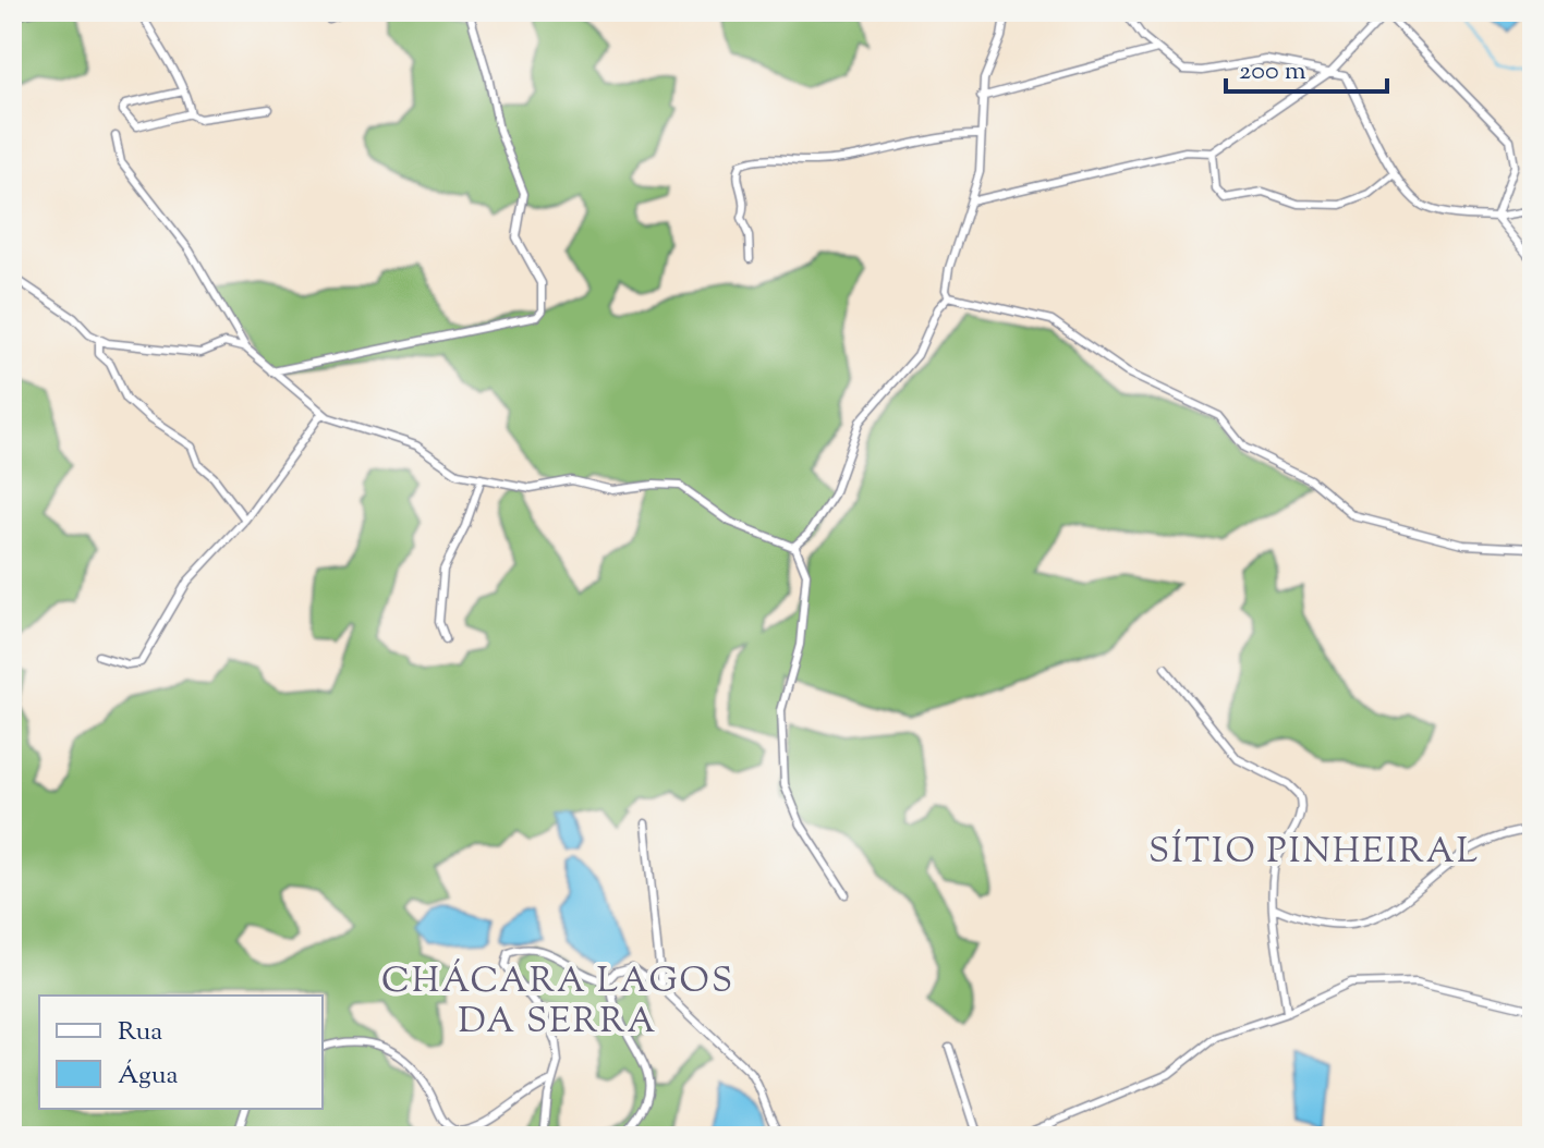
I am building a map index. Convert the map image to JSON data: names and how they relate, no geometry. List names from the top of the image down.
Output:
{
  "districts": ["SÍTIO PINHEIRAL", "CHÁCARA LAGOS DA SERRA"],
  "legend": ["Rua", "Água"],
  "scale_bar": "200 m"
}
